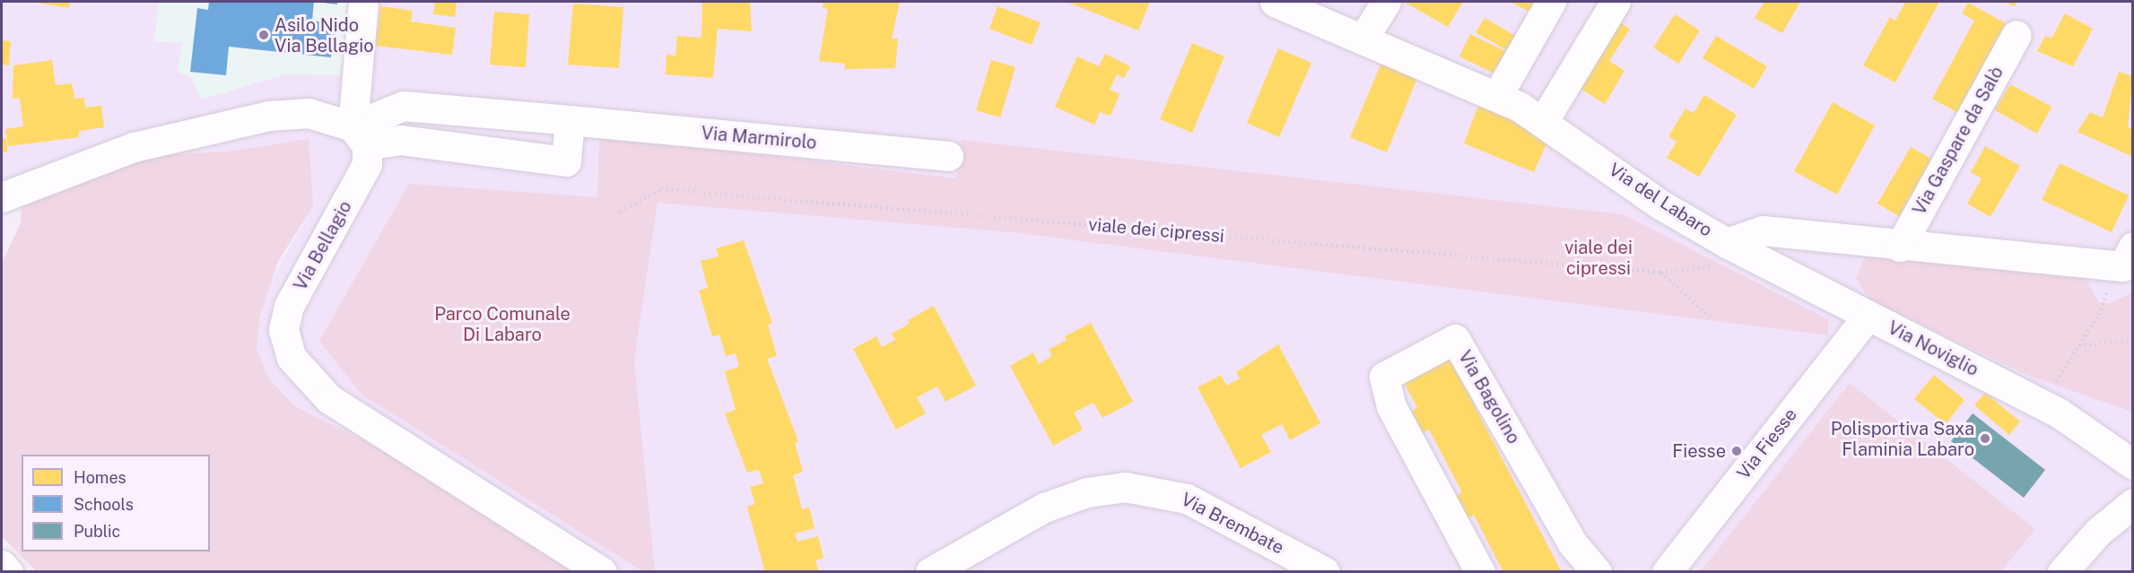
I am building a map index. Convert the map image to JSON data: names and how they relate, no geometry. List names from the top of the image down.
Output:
{
  "streets": {
    "street": [
      "Via Marmirolo",
      "Via Gaspare da Salò",
      "Via del Labaro",
      "Via Bellagio",
      "Via Noviglio",
      "Via Bagolino",
      "Via Fiesse",
      "Via Brembate"
    ],
    "path": ["viale dei cipressi"]
  },
  "crossings": [
    ["Via Marmirolo", "Via Bellagio"],
    ["Via Gaspare da Salò", "Via del Labaro"],
    ["Via del Labaro", "viale dei cipressi"],
    ["Via del Labaro", "Via Noviglio"],
    ["viale dei cipressi", "Via Noviglio"],
    ["Via Noviglio", "Via Fiesse"]
  ],
  "parks": ["viale dei cipressi", "Parco Comunale Di Labaro"],
  "places": ["Asilo Nido Via Bellagio", "Polisportiva Saxa Flaminia Labaro", "Fiesse"],
  "legend": ["Homes", "Schools", "Public"]
}
